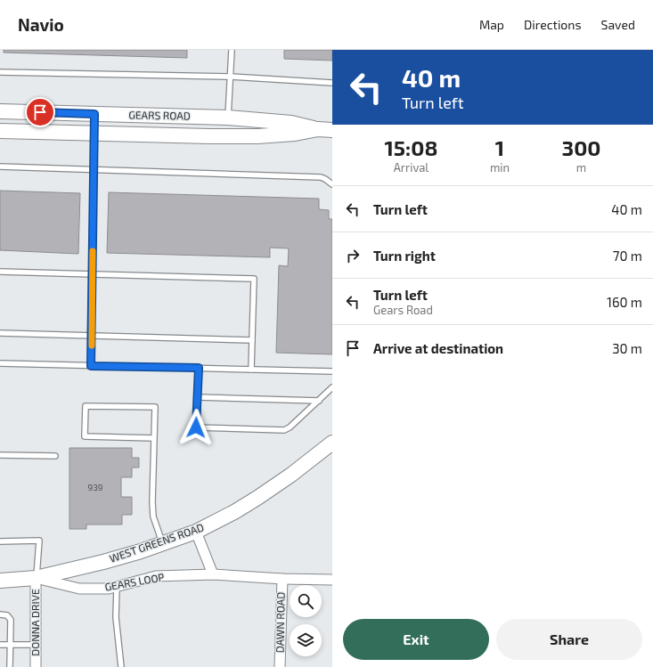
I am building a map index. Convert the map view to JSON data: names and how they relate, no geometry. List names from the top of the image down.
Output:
{
  "streets": {
    "street": [
      "GEARS ROAD",
      "WEST GREENS ROAD",
      "GEARS LOOP",
      "DONNA DRIVE",
      "DAWN ROAD"
    ]
  },
  "crossings": [
    ["WEST GREENS ROAD", "GEARS LOOP"],
    ["WEST GREENS ROAD", "DONNA DRIVE"],
    ["GEARS LOOP", "DONNA DRIVE"],
    ["GEARS LOOP", "DAWN ROAD"]
  ],
  "house_numbers": ["939"],
  "page": {
    "header": "Navio",
    "nav": ["Map", "Directions", "Saved"],
    "turn": ["40 m", "Turn left"],
    "eta": [
      "15:08",
      "Arrival",
      "1",
      "min",
      "300",
      "m"
    ],
    "list": [
      {
        "name": "Turn left",
        "value": "40 m"
      },
      {
        "name": "Turn right",
        "value": "70 m"
      },
      {
        "name": "Turn left",
        "note": "Gears Road",
        "value": "160 m"
      },
      {
        "name": "Arrive at destination",
        "value": "30 m"
      }
    ],
    "buttons": ["Exit", "Share"]
  }
}
